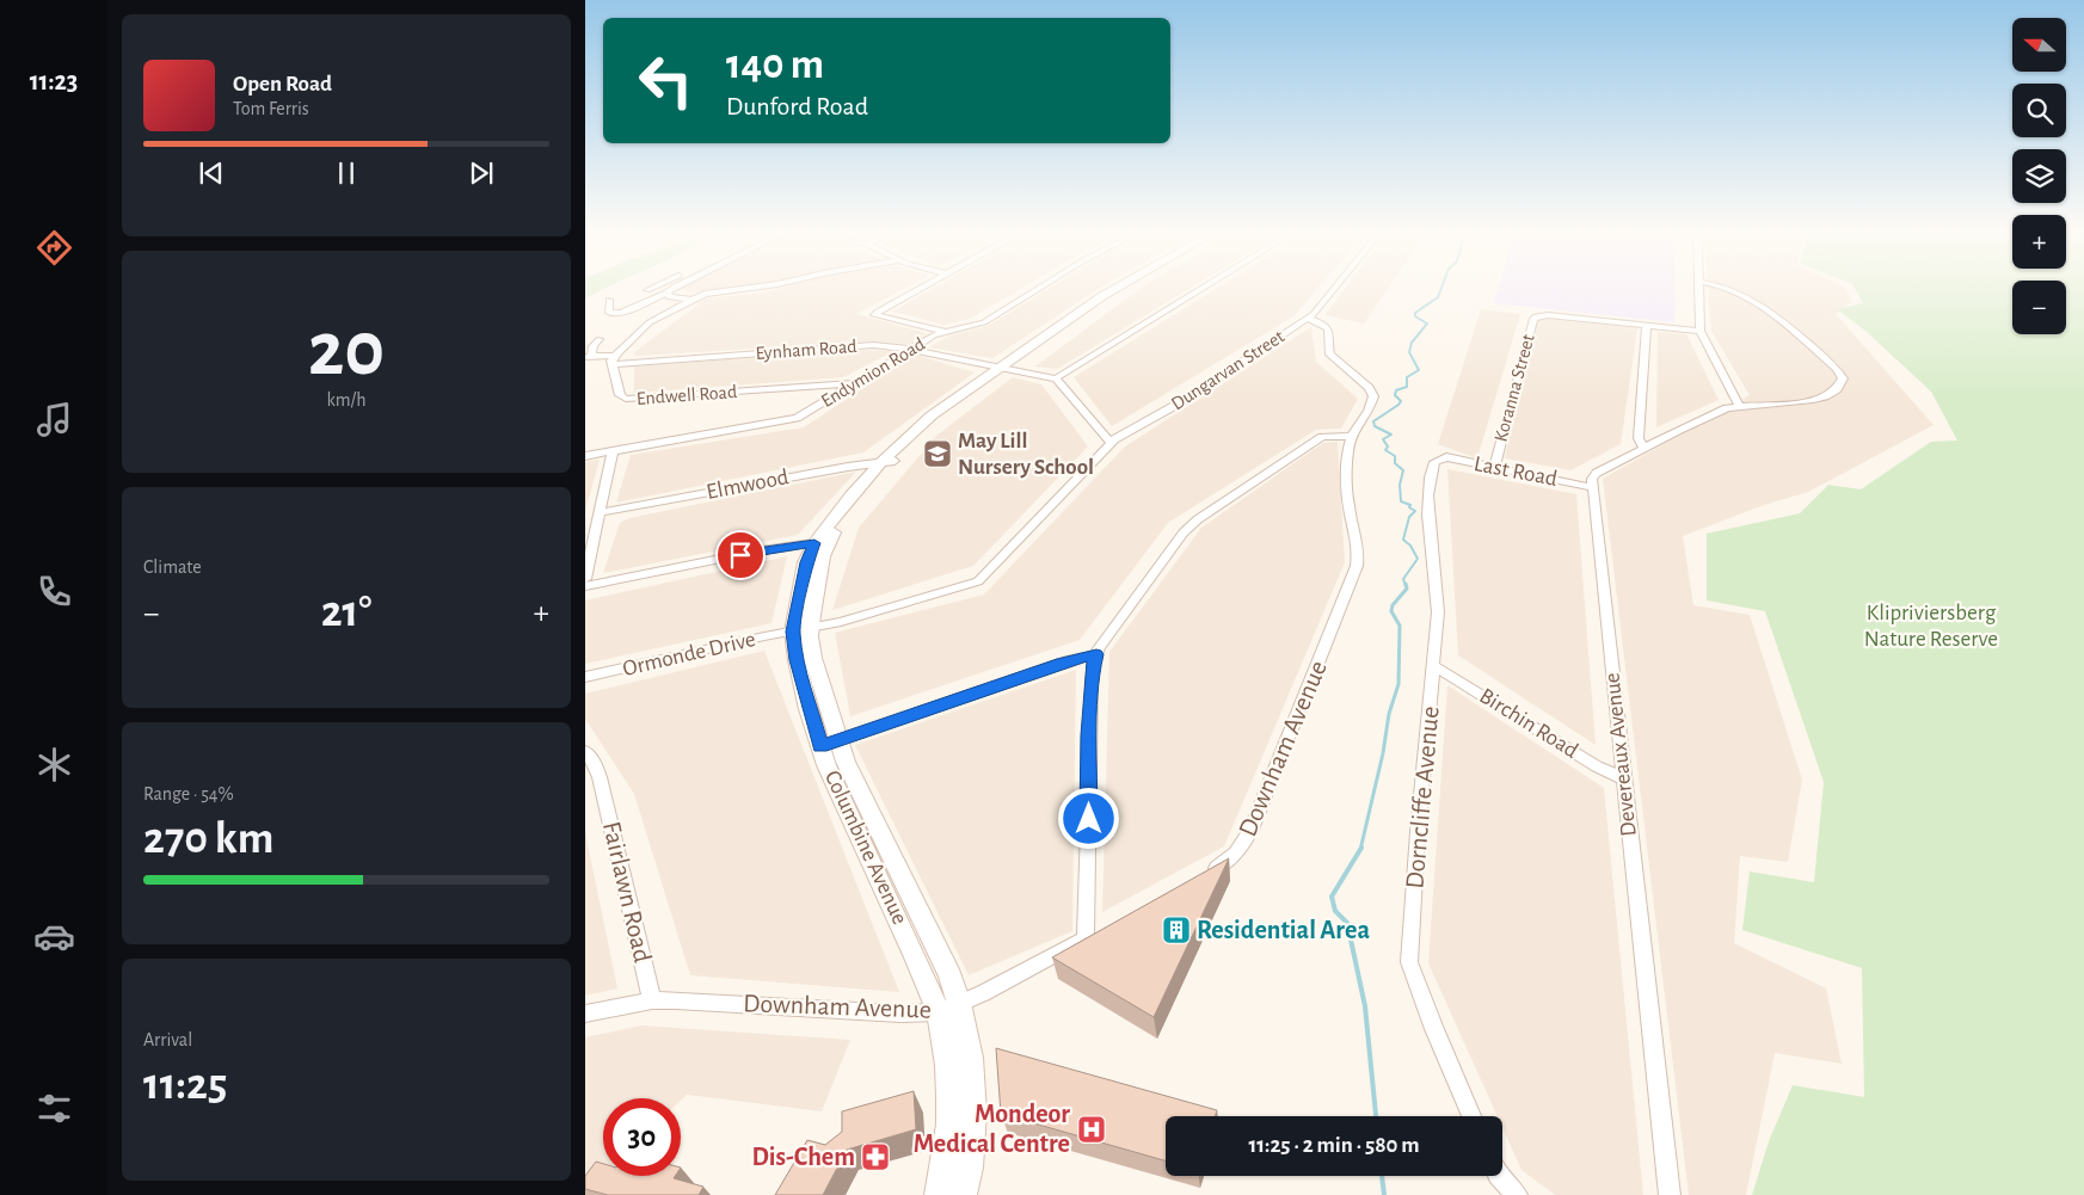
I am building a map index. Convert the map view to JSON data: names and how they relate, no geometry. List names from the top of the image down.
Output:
{
  "streets": {
    "main road": ["Columbine Avenue"],
    "street": [
      "Eynham Road",
      "Dungarvan Street",
      "Endymion Road",
      "Koranna Street",
      "Endwell Road",
      "Last Road",
      "Elmwood",
      "Ormonde Drive",
      "Birchin Road",
      "Downham Avenue",
      "Devereaux Avenue",
      "Dorncliffe Avenue",
      "Fairlawn Road"
    ]
  },
  "crossings": [
    ["Eynham Road", "Endymion Road"],
    ["Eynham Road", "Endwell Road"],
    ["Eynham Road", "Columbine Avenue"],
    ["Dungarvan Street", "Ormonde Drive"],
    ["Dungarvan Street", "Downham Avenue"],
    ["Dungarvan Street", "Columbine Avenue"],
    ["Endymion Road", "Endwell Road"],
    ["Koranna Street", "Last Road"],
    ["Last Road", "Devereaux Avenue"],
    ["Last Road", "Dorncliffe Avenue"],
    ["Elmwood", "Columbine Avenue"],
    ["Ormonde Drive", "Columbine Avenue"],
    ["Birchin Road", "Devereaux Avenue"],
    ["Birchin Road", "Dorncliffe Avenue"],
    ["Downham Avenue", "Columbine Avenue"],
    ["Downham Avenue", "Fairlawn Road"]
  ],
  "parks": ["Klipriviersberg Nature Reserve"],
  "places": {
    "school or university": ["May Lill Nursery School"],
    "building": ["Residential Area"],
    "hospital": ["Mondeor Medical Centre"],
    "pharmacy": ["Dis-Chem"]
  },
  "north": "left",
  "page": {
    "tabs": "11:23",
    "map_buttons": ["+", "−"],
    "turn": ["140 m", "Dunford Road"],
    "song": ["Open Road", "Tom Ferris"],
    "tile": [
      ["20", "km/h"],
      "Climate",
      ["Range · 54%", "270 km"],
      ["Arrival", "11:25"]
    ],
    "heat": ["−", "21°", "+"],
    "limit": "30",
    "trip": "11:25 · 2 min · 580 m"
  }
}
